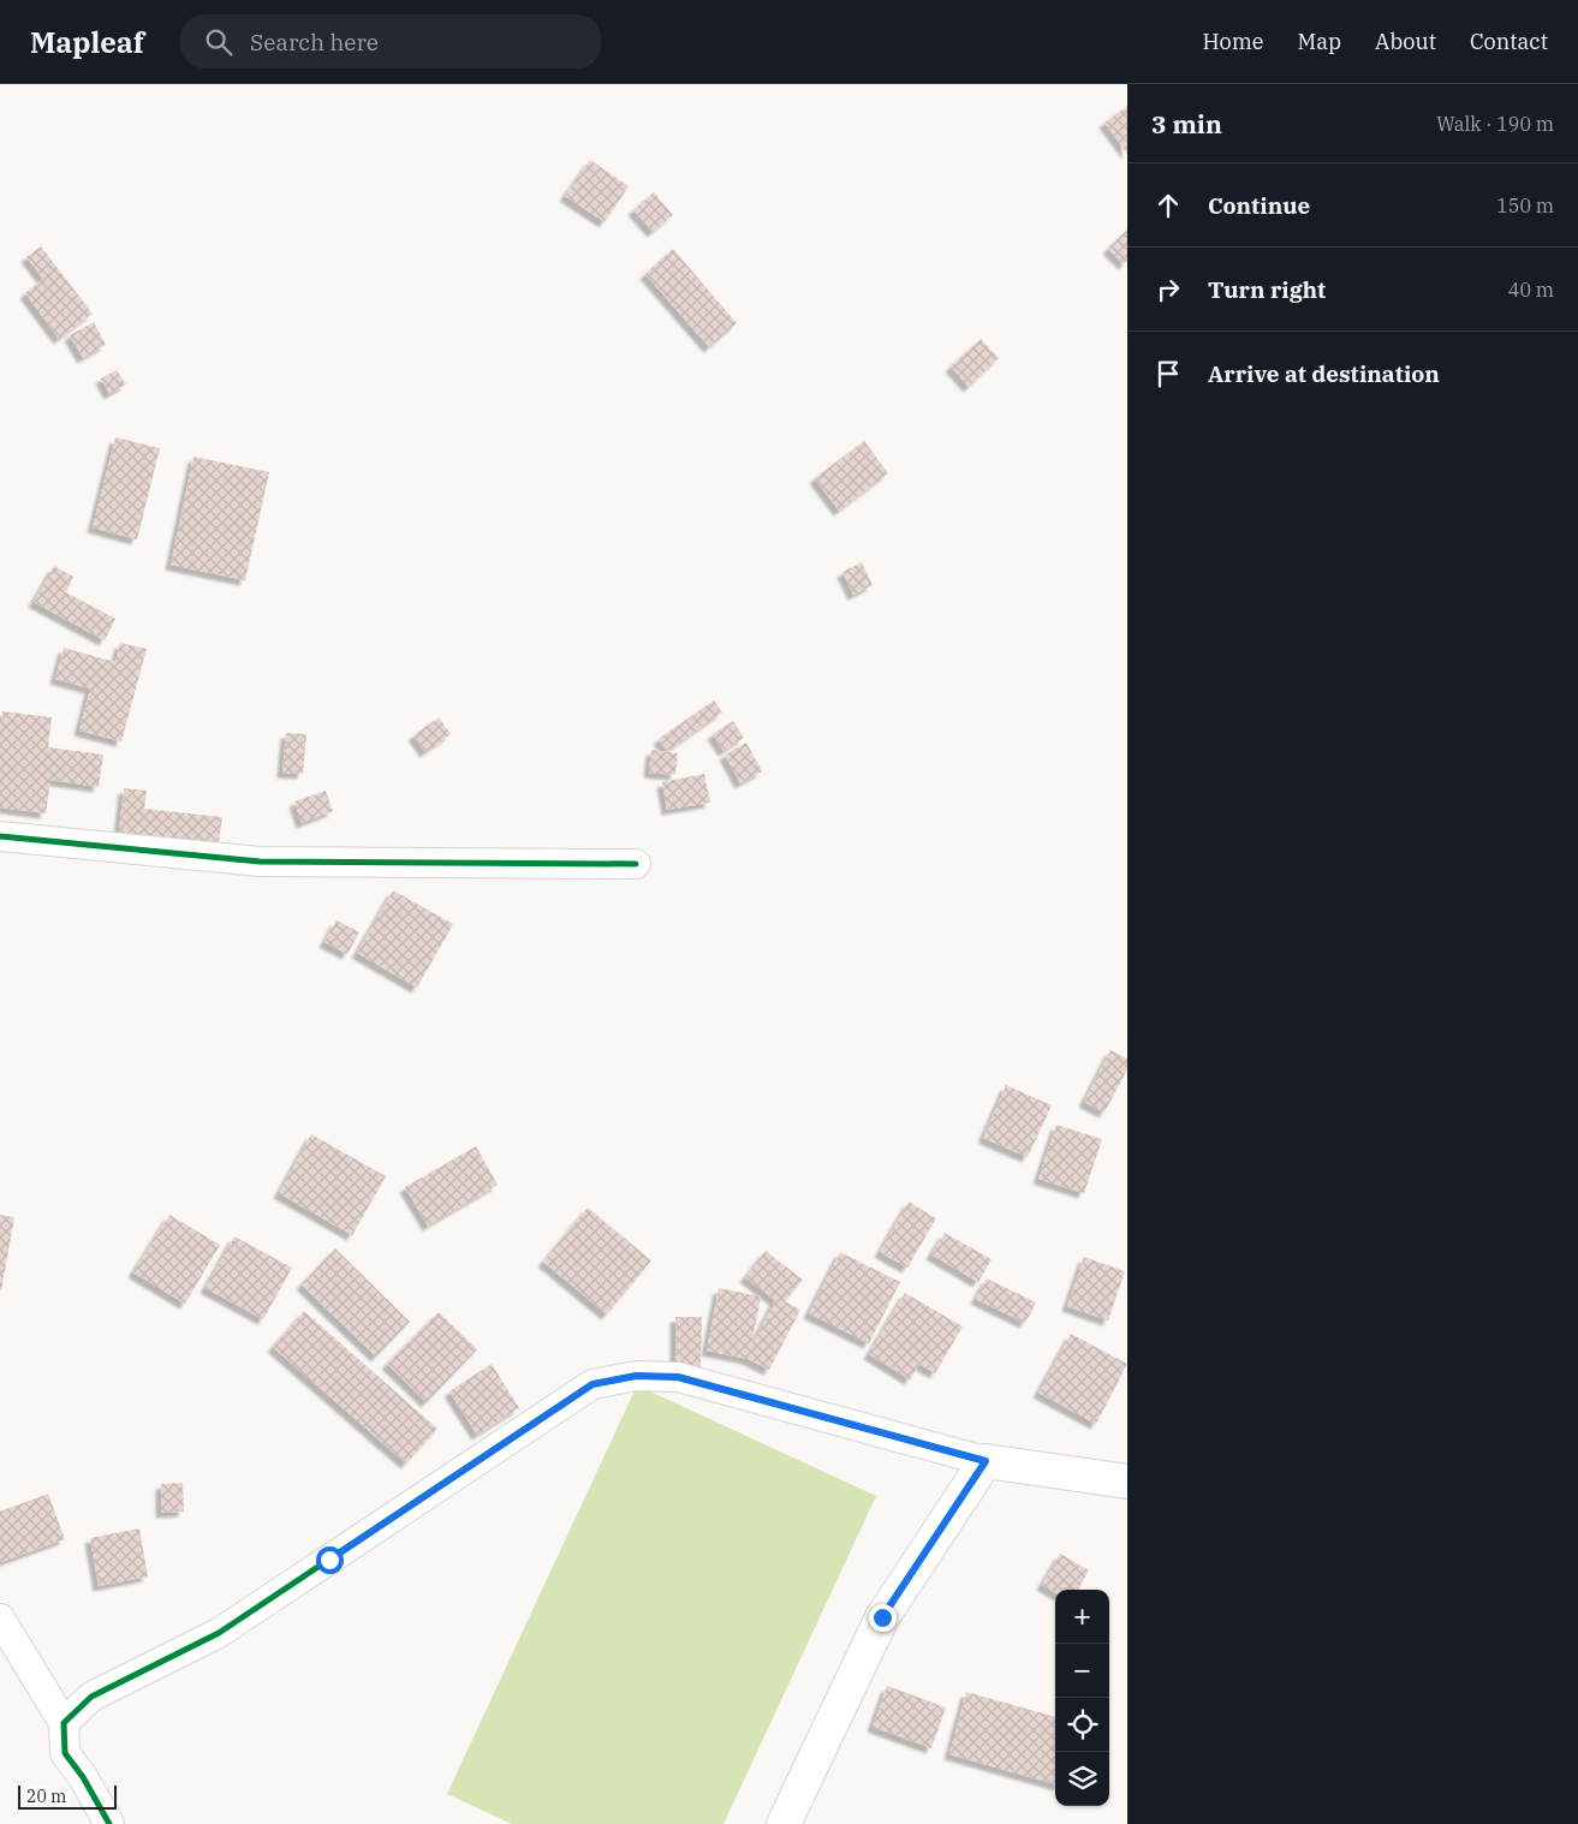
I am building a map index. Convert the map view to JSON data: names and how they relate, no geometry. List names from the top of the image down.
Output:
{
  "scale_bar": "20 m",
  "page": {
    "header": "Mapleaf",
    "search": "Search here",
    "nav": [
      "Home",
      "Map",
      "About",
      "Contact"
    ],
    "heading": ["3 min", "Walk · 190 m"],
    "list": [
      ["Continue", "150 m"],
      ["Turn right", "40 m"],
      "Arrive at destination"
    ],
    "map_buttons": ["+", "−"],
    "scale": "20 m"
  }
}
